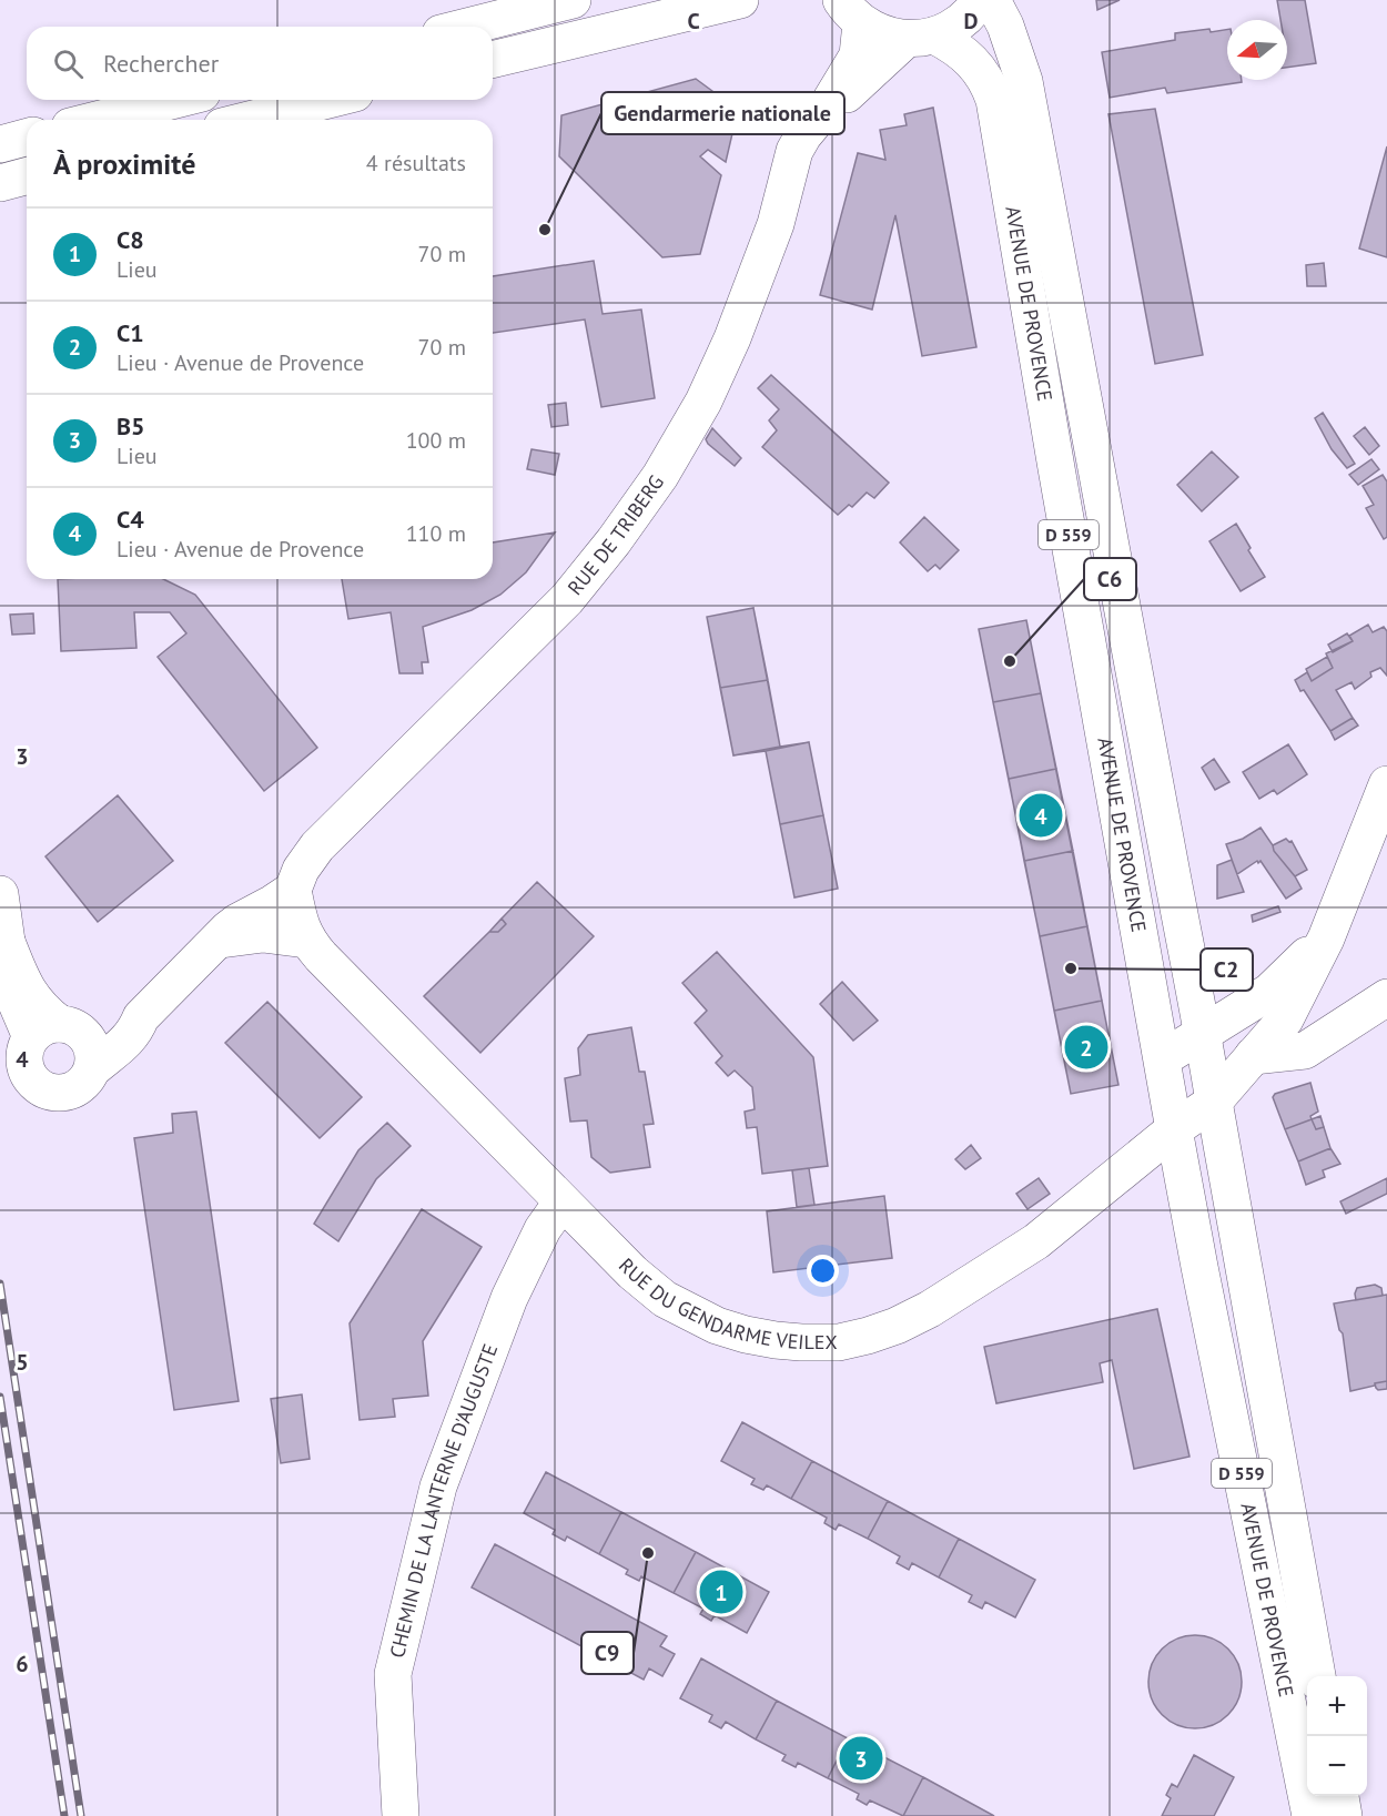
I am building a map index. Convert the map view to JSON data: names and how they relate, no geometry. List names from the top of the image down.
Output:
{
  "streets": {
    "street": [
      "AVENUE DE PROVENCE",
      "RUE DE TRIBERG",
      "D 559",
      "RUE DU GENDARME VEILEX",
      "CHEMIN DE LA LANTERNE D'AUGUSTE"
    ]
  },
  "crossings": [
    ["AVENUE DE PROVENCE", "RUE DE TRIBERG"],
    ["AVENUE DE PROVENCE", "RUE DU GENDARME VEILEX"],
    ["RUE DU GENDARME VEILEX", "CHEMIN DE LA LANTERNE D'AUGUSTE"]
  ],
  "places": [
    "Gendarmerie nationale",
    "C6",
    "C2",
    "C9"
  ],
  "north": "left",
  "page": {
    "search": "Rechercher",
    "heading": ["À proximité", "4 résultats"],
    "list": [
      {
        "mark": "1",
        "name": "C8",
        "note": "Lieu",
        "value": "70 m"
      },
      {
        "mark": "2",
        "name": "C1",
        "note": "Lieu · Avenue de Provence",
        "value": "70 m"
      },
      {
        "mark": "3",
        "name": "B5",
        "note": "Lieu",
        "value": "100 m"
      },
      {
        "mark": "4",
        "name": "C4",
        "note": "Lieu · Avenue de Provence",
        "value": "110 m"
      }
    ],
    "pins": [
      "4",
      "2",
      "1",
      "3"
    ],
    "map_buttons": ["+", "−"]
  },
  "grid": {
    "columns": ["C", "D"],
    "rows": [
      "3",
      "4",
      "5",
      "6"
    ]
  }
}
